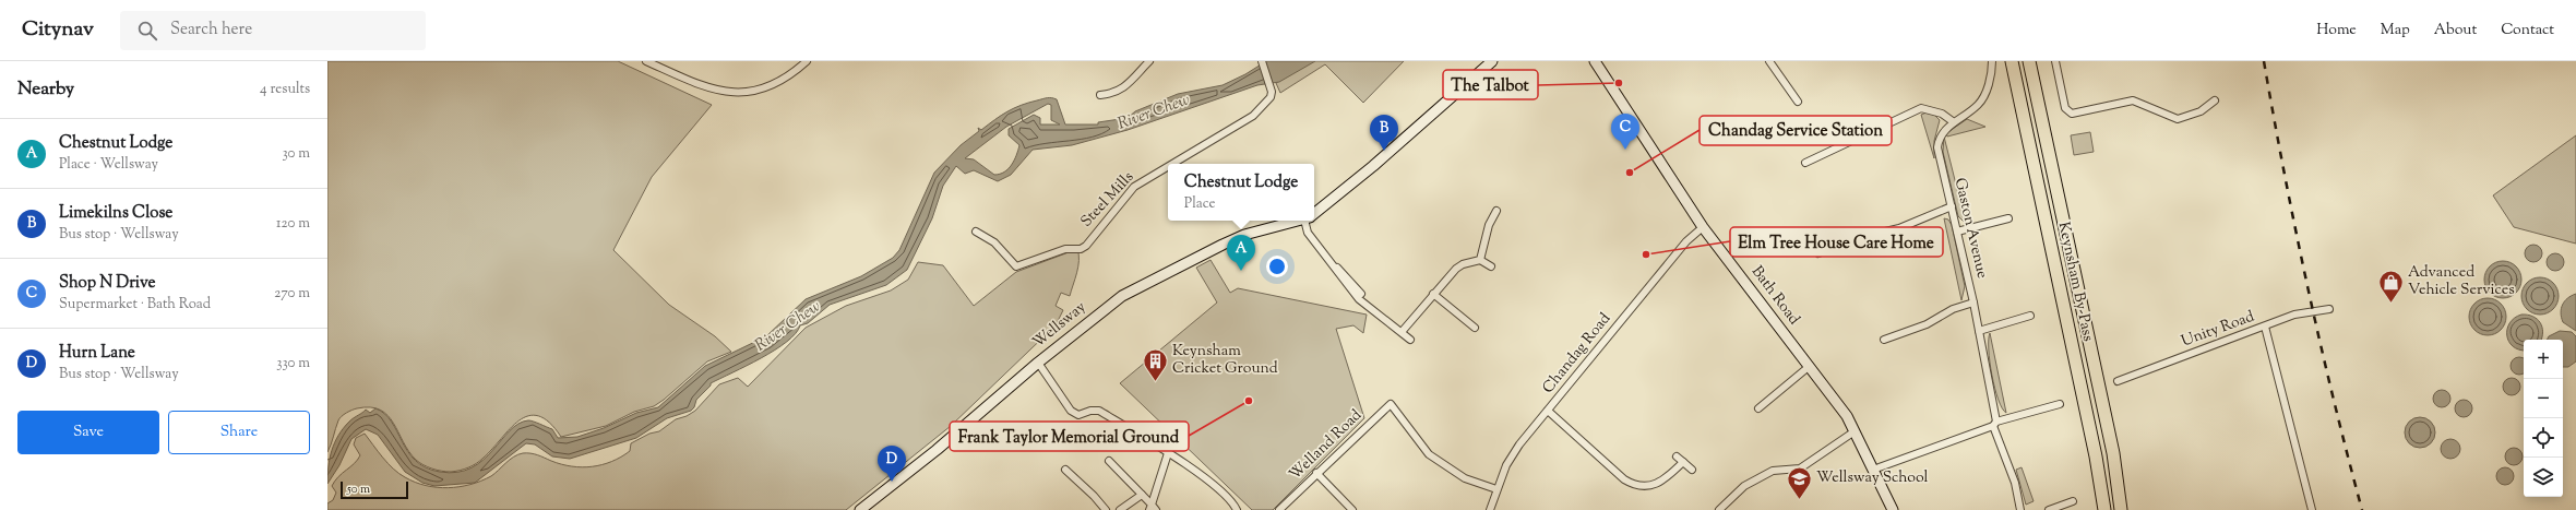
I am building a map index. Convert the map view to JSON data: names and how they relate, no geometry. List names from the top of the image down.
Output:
{
  "streets": {
    "highway": ["Keynsham By-Pass"],
    "main road": ["Bath Road", "Wellsway"],
    "street": [
      "Steel Mills",
      "Gaston Avenue",
      "Unity Road",
      "Chandag Road",
      "Welland Road"
    ]
  },
  "crossings": [
    ["Bath Road", "Chandag Road"],
    ["Chandag Road", "Welland Road"]
  ],
  "water": ["River Chew"],
  "places": {
    "other": [
      "The Talbot",
      "Chandag Service Station",
      "Elm Tree House Care Home",
      "Frank Taylor Memorial Ground"
    ],
    "shop": ["Advanced Vehicle Services"],
    "building": ["Keynsham Cricket Ground"],
    "school or university": ["Wellsway School"]
  },
  "scale_bar": "50 m",
  "page": {
    "header": "Citynav",
    "search": "Search here",
    "nav": [
      "Home",
      "Map",
      "About",
      "Contact"
    ],
    "heading": ["Nearby", "4 results"],
    "pins": [
      "C",
      "B",
      "A",
      "D"
    ],
    "list": [
      {
        "mark": "A",
        "name": "Chestnut Lodge",
        "note": "Place · Wellsway",
        "value": "30 m"
      },
      {
        "mark": "B",
        "name": "Limekilns Close",
        "note": "Bus stop · Wellsway",
        "value": "120 m"
      },
      {
        "mark": "C",
        "name": "Shop N Drive",
        "note": "Supermarket · Bath Road",
        "value": "270 m"
      },
      {
        "mark": "D",
        "name": "Hurn Lane",
        "note": "Bus stop · Wellsway",
        "value": "330 m"
      }
    ],
    "popup": ["Chestnut Lodge", "Place"],
    "map_buttons": ["+", "−"],
    "buttons": ["Save", "Share"],
    "scale": "50 m"
  }
}
